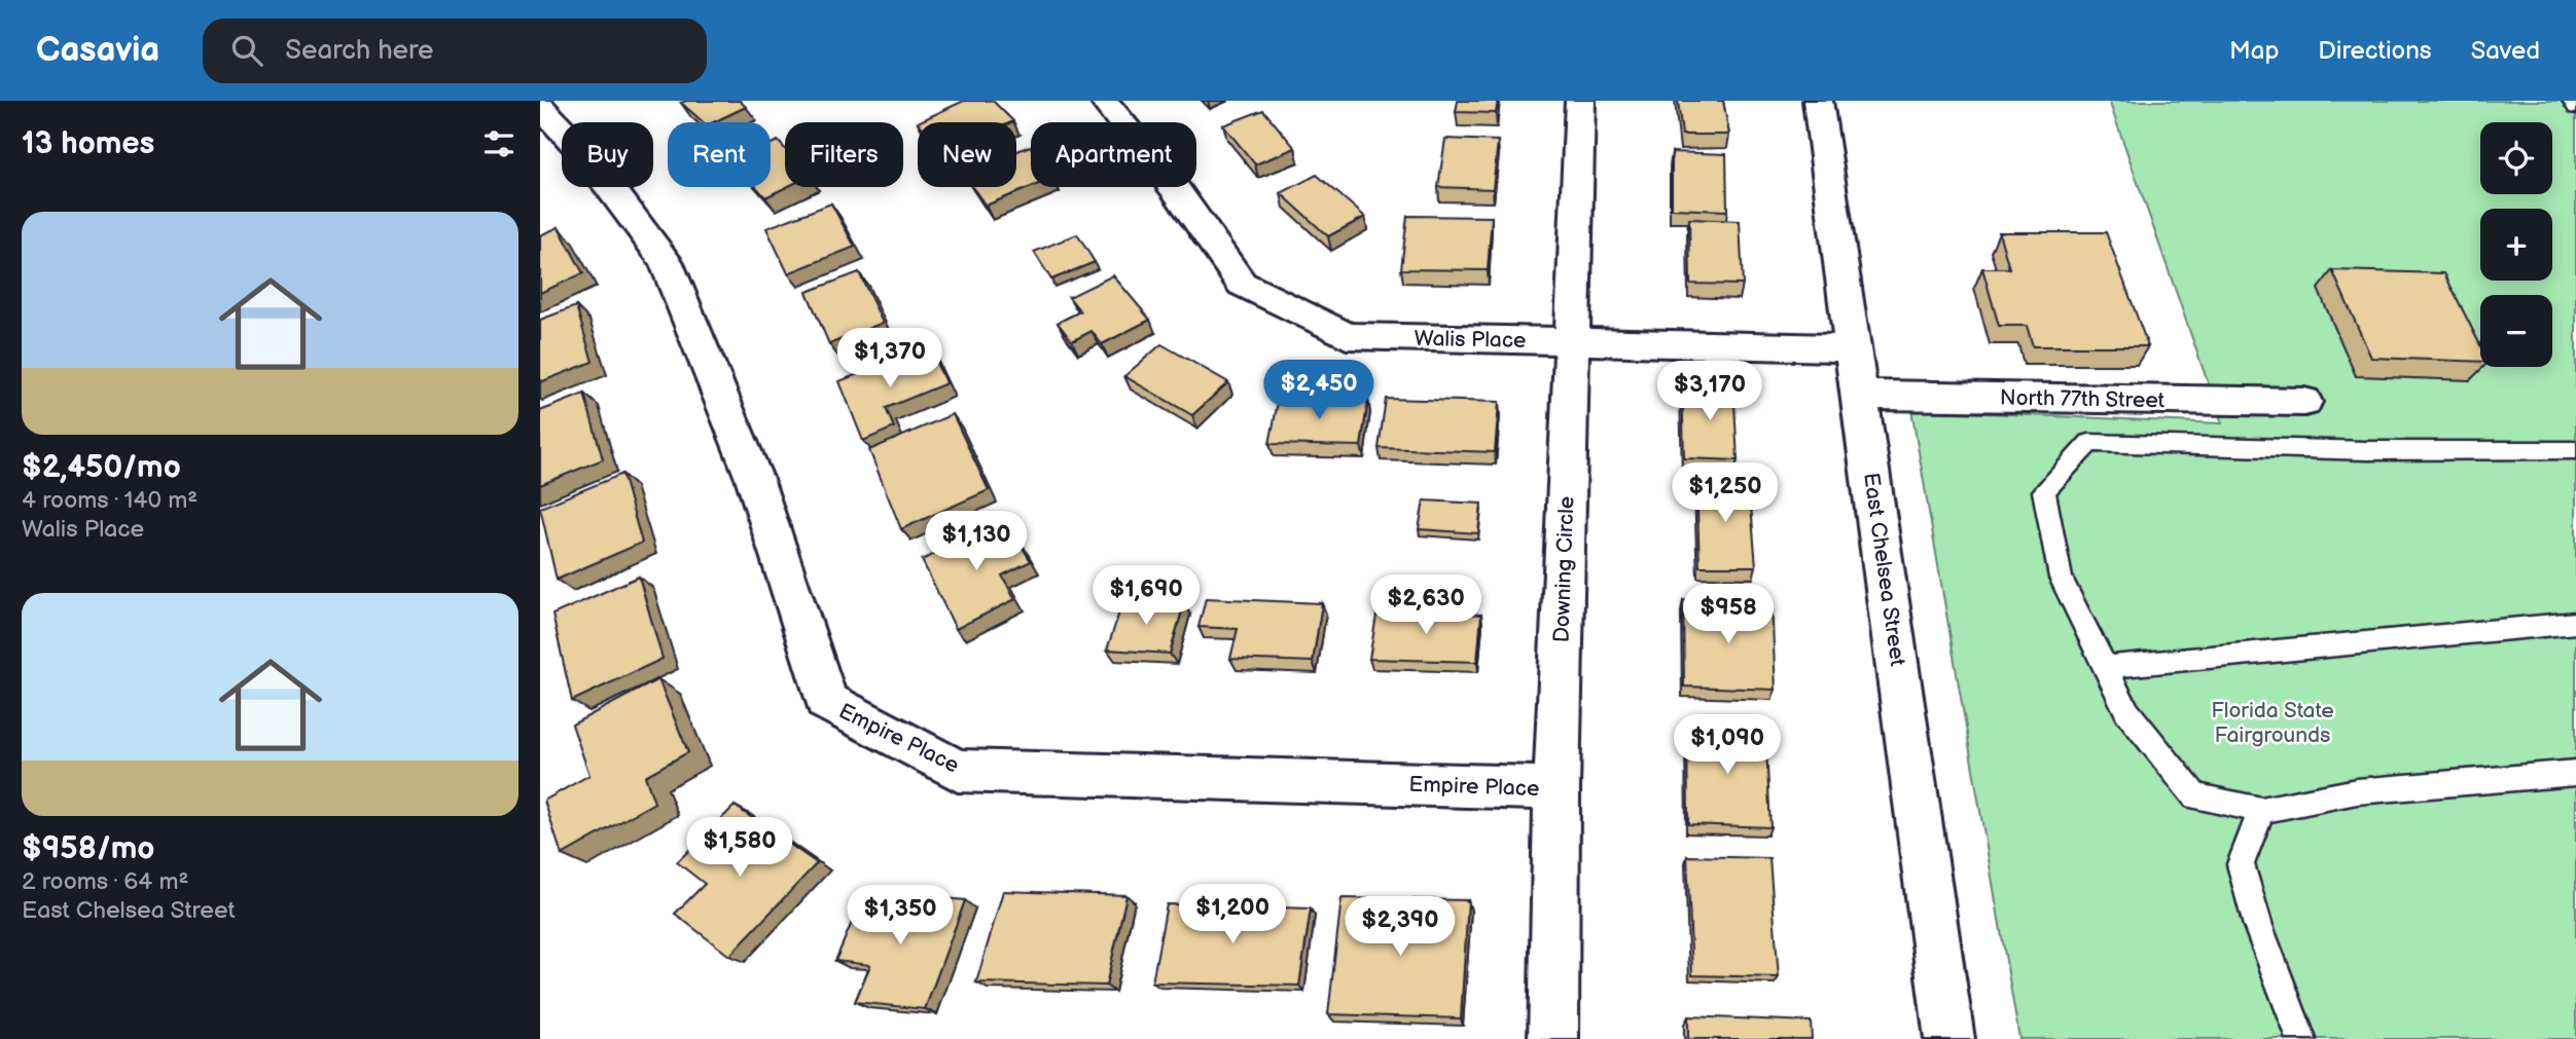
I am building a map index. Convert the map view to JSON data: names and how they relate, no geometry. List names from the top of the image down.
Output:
{
  "streets": {
    "street": [
      "Walis Place",
      "North 77th Street",
      "Downing Circle",
      "East Chelsea Street",
      "Empire Place"
    ]
  },
  "crossings": [
    ["Walis Place", "Downing Circle"],
    ["Walis Place", "East Chelsea Street"],
    ["North 77th Street", "East Chelsea Street"],
    ["Downing Circle", "Empire Place"]
  ],
  "parks": ["Florida State Fairgrounds"],
  "page": {
    "header": "Casavia",
    "search": "Search here",
    "nav": ["Map", "Directions", "Saved"],
    "heading": "13 homes",
    "map_buttons": ["+", "−"],
    "chip": [
      "Buy",
      "Rent",
      "Filters",
      "New",
      "Apartment"
    ],
    "list": [
      {
        "name": "$2,450/mo",
        "note": "4 rooms · 140 m² · Walis Place"
      },
      {
        "name": "$958/mo",
        "note": "2 rooms · 64 m² · East Chelsea Street"
      }
    ],
    "price": [
      "$1,370",
      "$2,450",
      "$3,170",
      "$1,250",
      "$1,130",
      "$1,690",
      "$2,630",
      "$958",
      "$1,090",
      "$1,580",
      "$1,200",
      "$1,350",
      "$2,390"
    ]
  }
}
